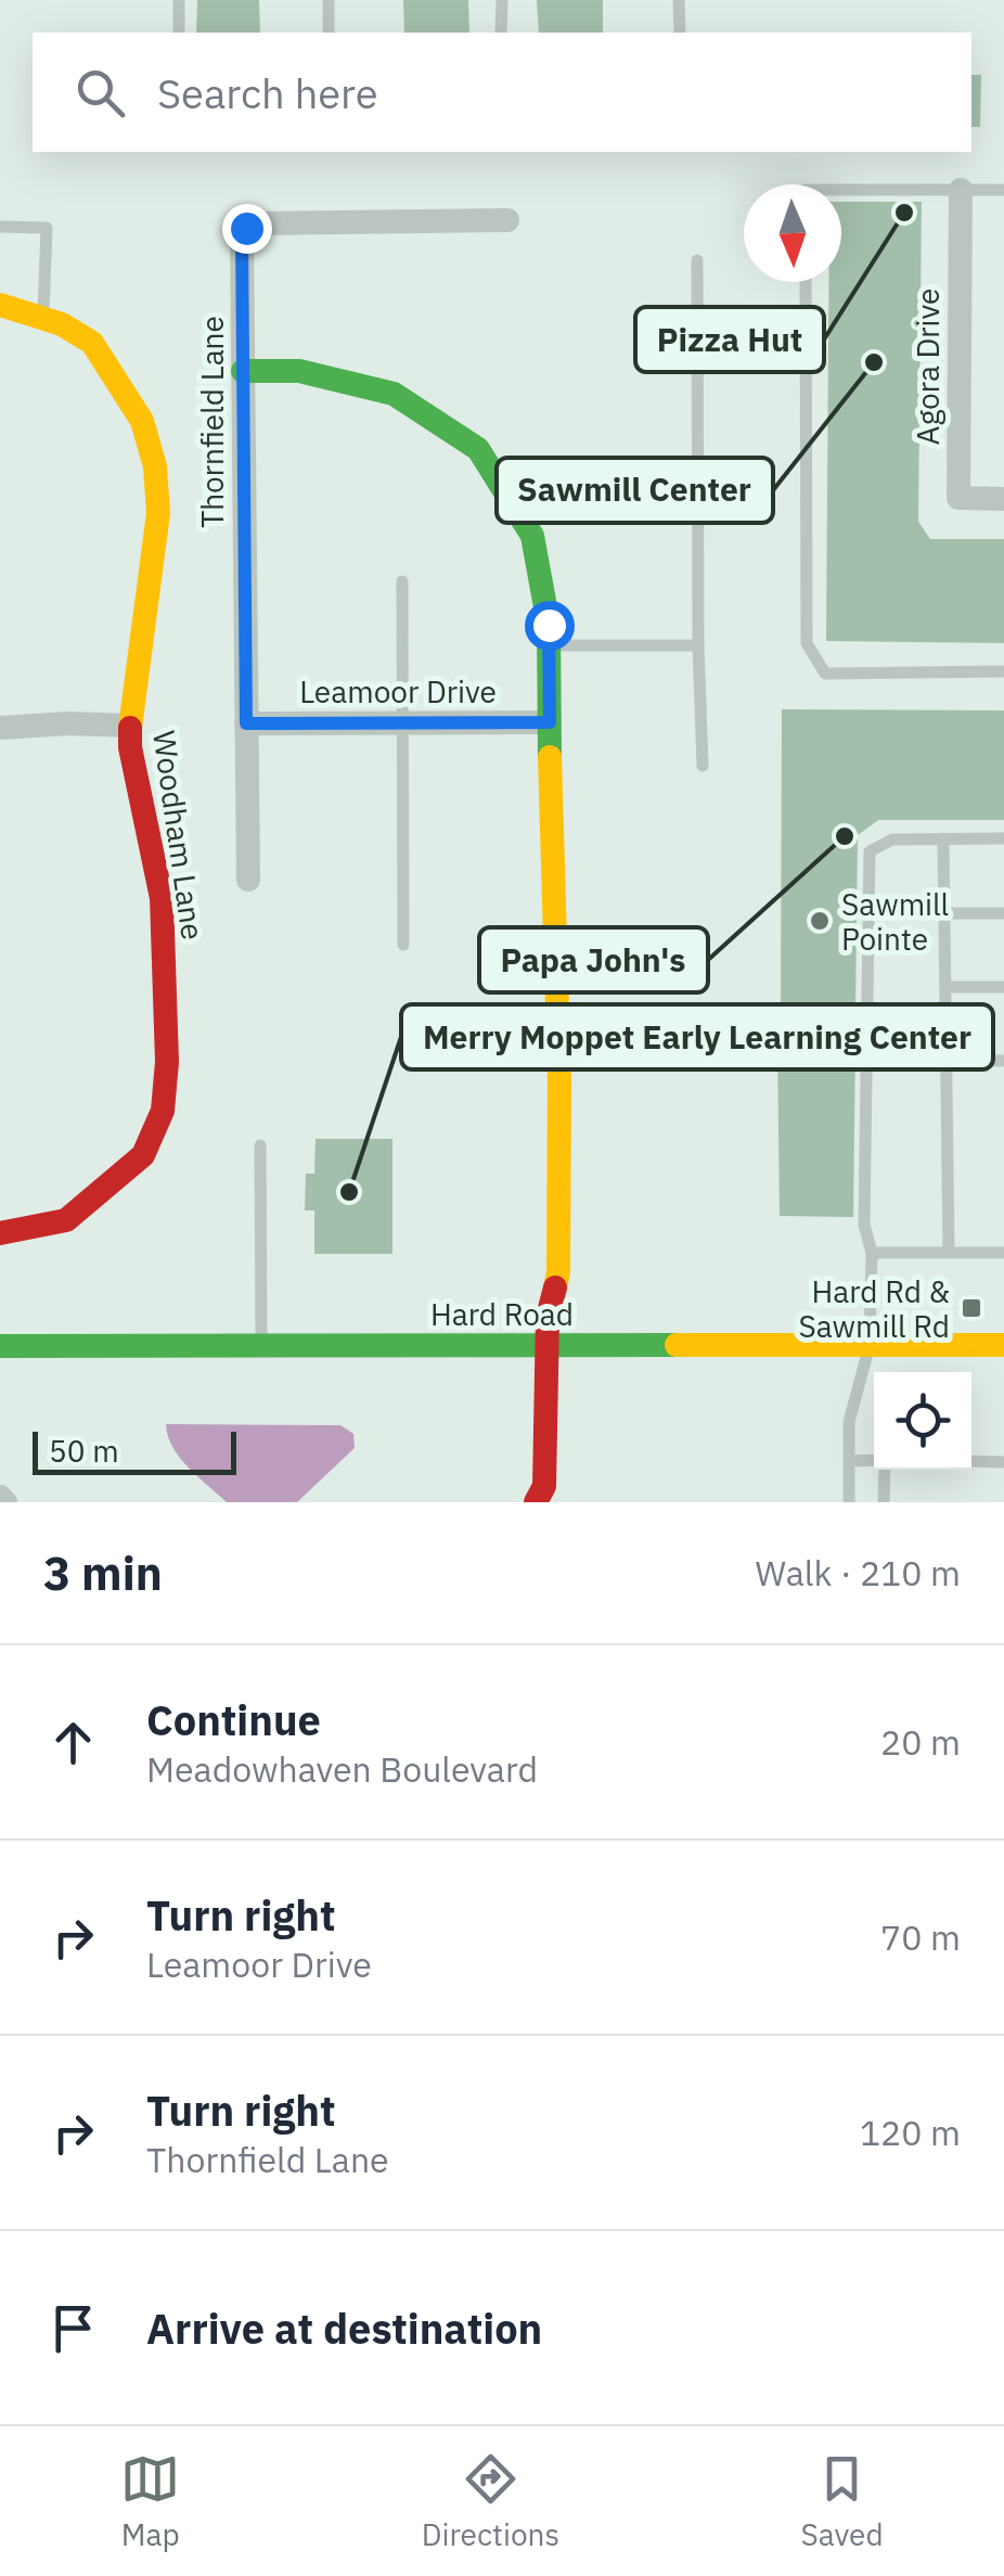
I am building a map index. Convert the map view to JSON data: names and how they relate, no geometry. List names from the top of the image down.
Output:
{
  "streets": {
    "street": [
      "Agora Drive",
      "Thornfield Lane",
      "Leamoor Drive",
      "Woodham Lane",
      "Hard Road"
    ]
  },
  "crossings": [
    ["Thornfield Lane", "Leamoor Drive"]
  ],
  "places": {
    "other": [
      "Pizza Hut",
      "Sawmill Center",
      "Papa John's",
      "Sawmill Pointe",
      "Merry Moppet Early Learning Center"
    ],
    "transit": ["Hard Rd & Sawmill Rd"]
  },
  "scale_bar": "50 m",
  "north": "bottom",
  "page": {
    "search": "Search here",
    "scale": "50 m",
    "heading": ["3 min", "Walk · 210 m"],
    "list": [
      ["Continue", "Meadowhaven Boulevard", "20 m"],
      ["Turn right", "Leamoor Drive", "70 m"],
      ["Turn right", "Thornfield Lane", "120 m"],
      "Arrive at destination"
    ],
    "nav": ["Map", "Directions", "Saved"]
  }
}
